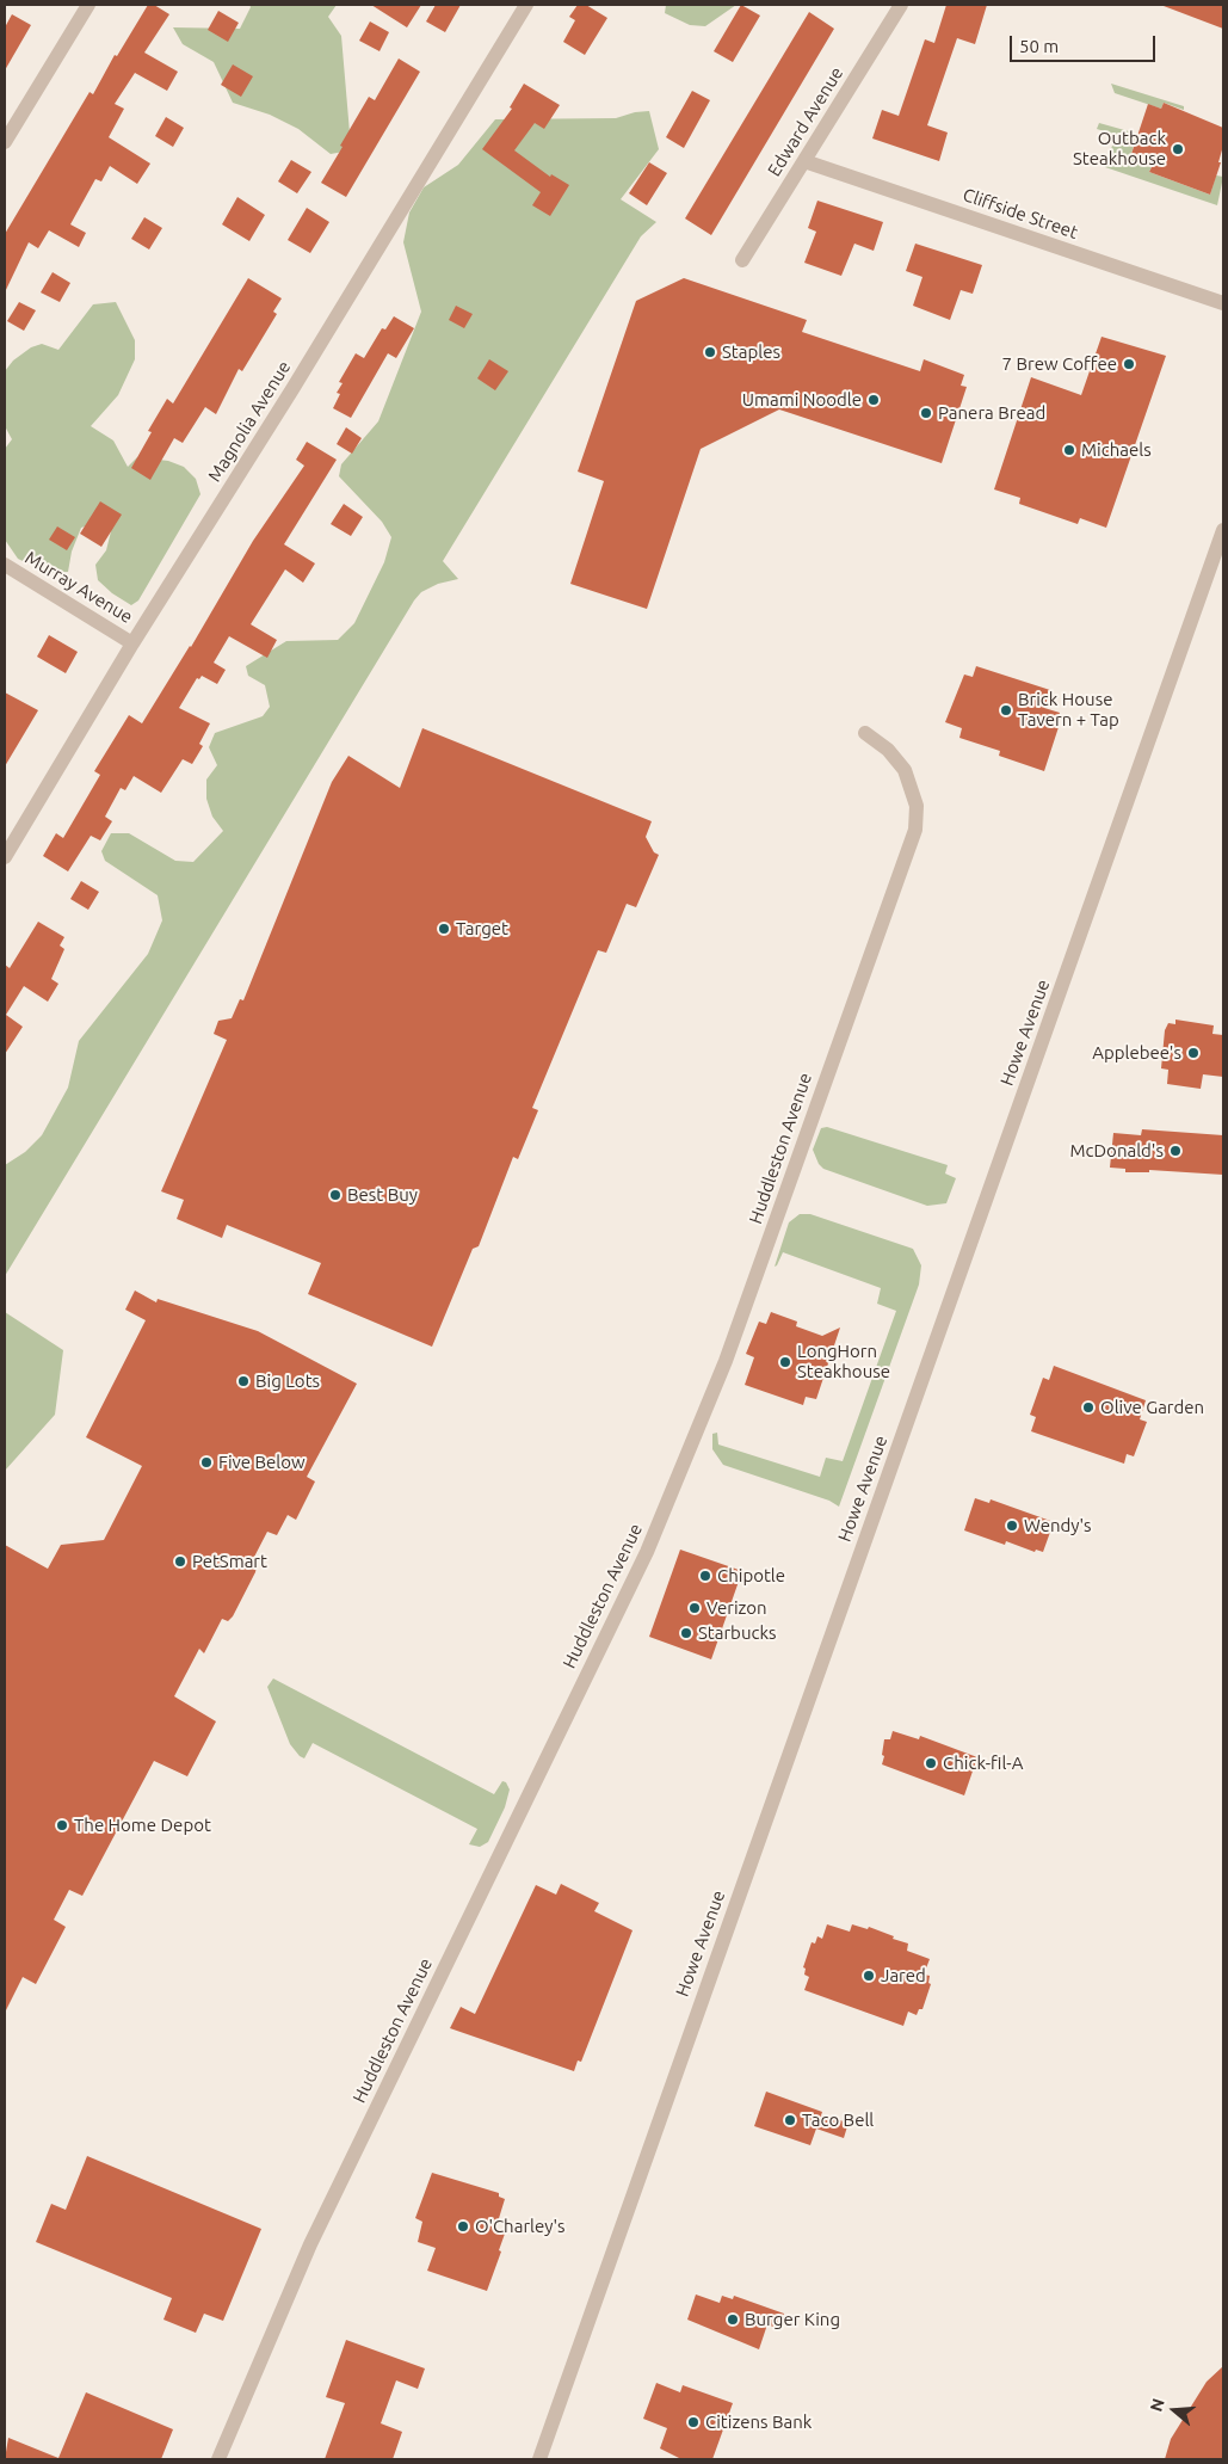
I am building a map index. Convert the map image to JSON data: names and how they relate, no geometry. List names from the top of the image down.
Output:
{
  "streets": {
    "street": [
      "Edward Avenue",
      "Cliffside Street",
      "Magnolia Avenue",
      "Murray Avenue",
      "Howe Avenue",
      "Huddleston Avenue"
    ]
  },
  "crossings": [
    ["Edward Avenue", "Cliffside Street"],
    ["Magnolia Avenue", "Murray Avenue"]
  ],
  "places": [
    "Outback Steakhouse",
    "Staples",
    "7 Brew Coffee",
    "Umami Noodle",
    "Panera Bread",
    "Michaels",
    "Brick House Tavern + Tap",
    "Target",
    "Applebee's",
    "McDonald's",
    "Best Buy",
    "LongHorn Steakhouse",
    "Big Lots",
    "Olive Garden",
    "Five Below",
    "Wendy's",
    "PetSmart",
    "Chipotle",
    "Verizon",
    "Starbucks",
    "Chick-fil-A",
    "The Home Depot",
    "Jared",
    "Taco Bell",
    "O'Charley's",
    "Burger King",
    "Citizens Bank"
  ],
  "scale_bar": "50 m",
  "north": "left"
}
